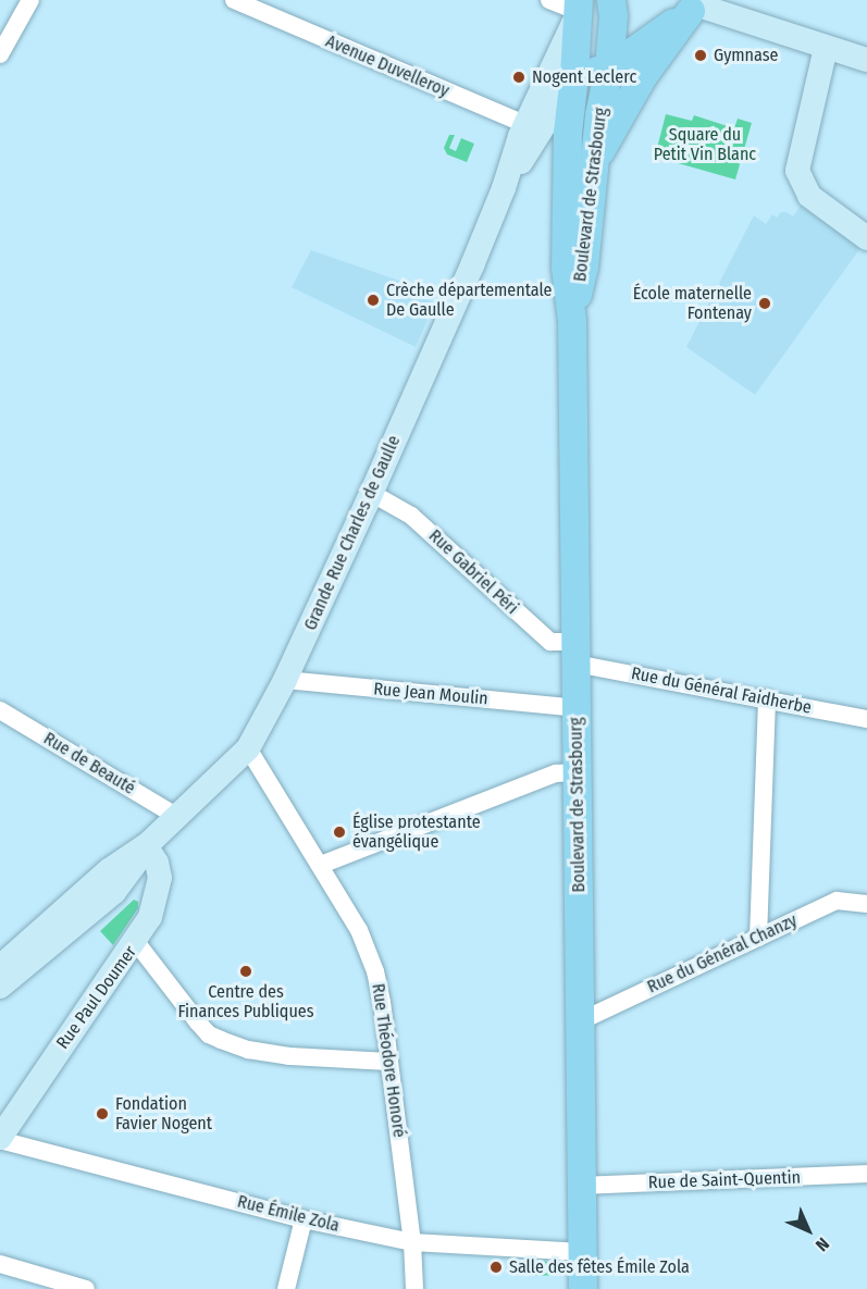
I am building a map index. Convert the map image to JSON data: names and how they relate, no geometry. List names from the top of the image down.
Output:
{
  "streets": {
    "main road": ["Boulevard de Strasbourg", "Grande Rue Charles de Gaulle", "Rue Paul Doumer"],
    "street": [
      "Avenue Duvelleroy",
      "Rue Gabriel Péri",
      "Rue du Général Faidherbe",
      "Rue Jean Moulin",
      "Rue de Beauté",
      "Rue du Général Chanzy",
      "Rue Théodore Honoré",
      "Rue de Saint-Quentin",
      "Rue Émile Zola"
    ]
  },
  "crossings": [
    ["Avenue Duvelleroy", "Boulevard de Strasbourg"],
    ["Avenue Duvelleroy", "Grande Rue Charles de Gaulle"],
    ["Boulevard de Strasbourg", "Grande Rue Charles de Gaulle"],
    ["Boulevard de Strasbourg", "Rue Gabriel Péri"],
    ["Boulevard de Strasbourg", "Rue du Général Faidherbe"],
    ["Boulevard de Strasbourg", "Rue Jean Moulin"],
    ["Boulevard de Strasbourg", "Rue du Général Chanzy"],
    ["Boulevard de Strasbourg", "Rue de Saint-Quentin"],
    ["Boulevard de Strasbourg", "Rue Émile Zola"],
    ["Grande Rue Charles de Gaulle", "Rue Gabriel Péri"],
    ["Grande Rue Charles de Gaulle", "Rue Jean Moulin"],
    ["Grande Rue Charles de Gaulle", "Rue de Beauté"],
    ["Grande Rue Charles de Gaulle", "Rue Paul Doumer"],
    ["Grande Rue Charles de Gaulle", "Rue Théodore Honoré"],
    ["Rue Gabriel Péri", "Rue du Général Faidherbe"],
    ["Rue Paul Doumer", "Rue Émile Zola"],
    ["Rue Théodore Honoré", "Rue Émile Zola"]
  ],
  "parks": ["Square du Petit Vin Blanc"],
  "places": [
    "Gymnase",
    "Nogent Leclerc",
    "Crèche départementale De Gaulle",
    "École maternelle Fontenay",
    "Église protestante évangélique",
    "Centre des Finances Publiques",
    "Fondation Favier Nogent",
    "Salle des fêtes Émile Zola"
  ],
  "north": "bottom right"
}
